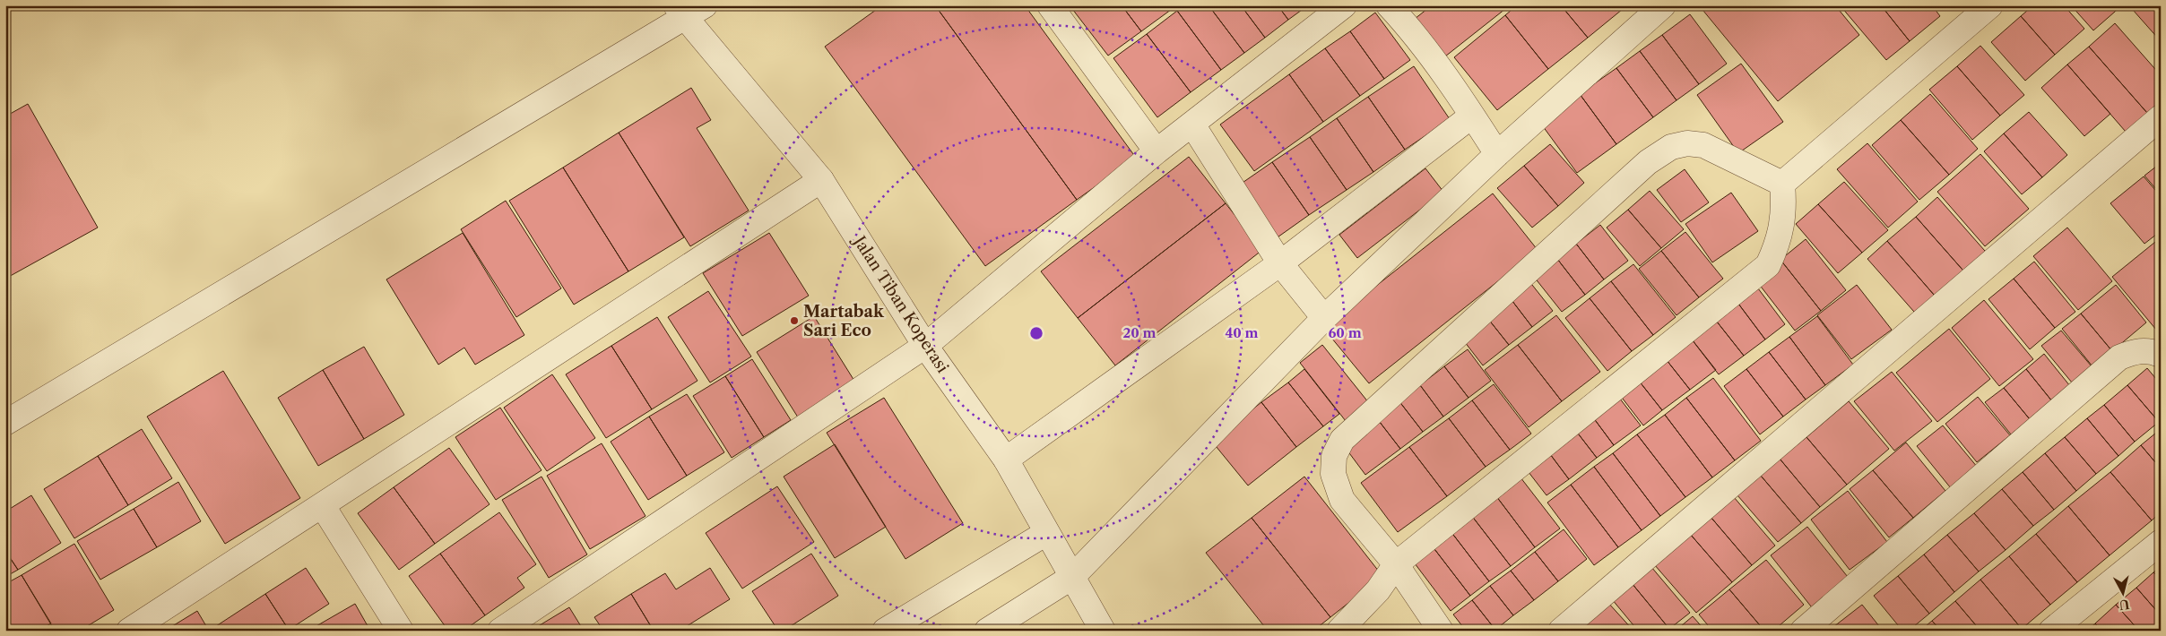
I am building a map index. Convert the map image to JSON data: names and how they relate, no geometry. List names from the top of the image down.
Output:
{
  "streets": {
    "street": ["Jalan Tiban Koperasi"]
  },
  "places": ["Martabak Sari Eco"],
  "north": "bottom",
  "rings": ["20 m", "40 m", "60 m"]
}
